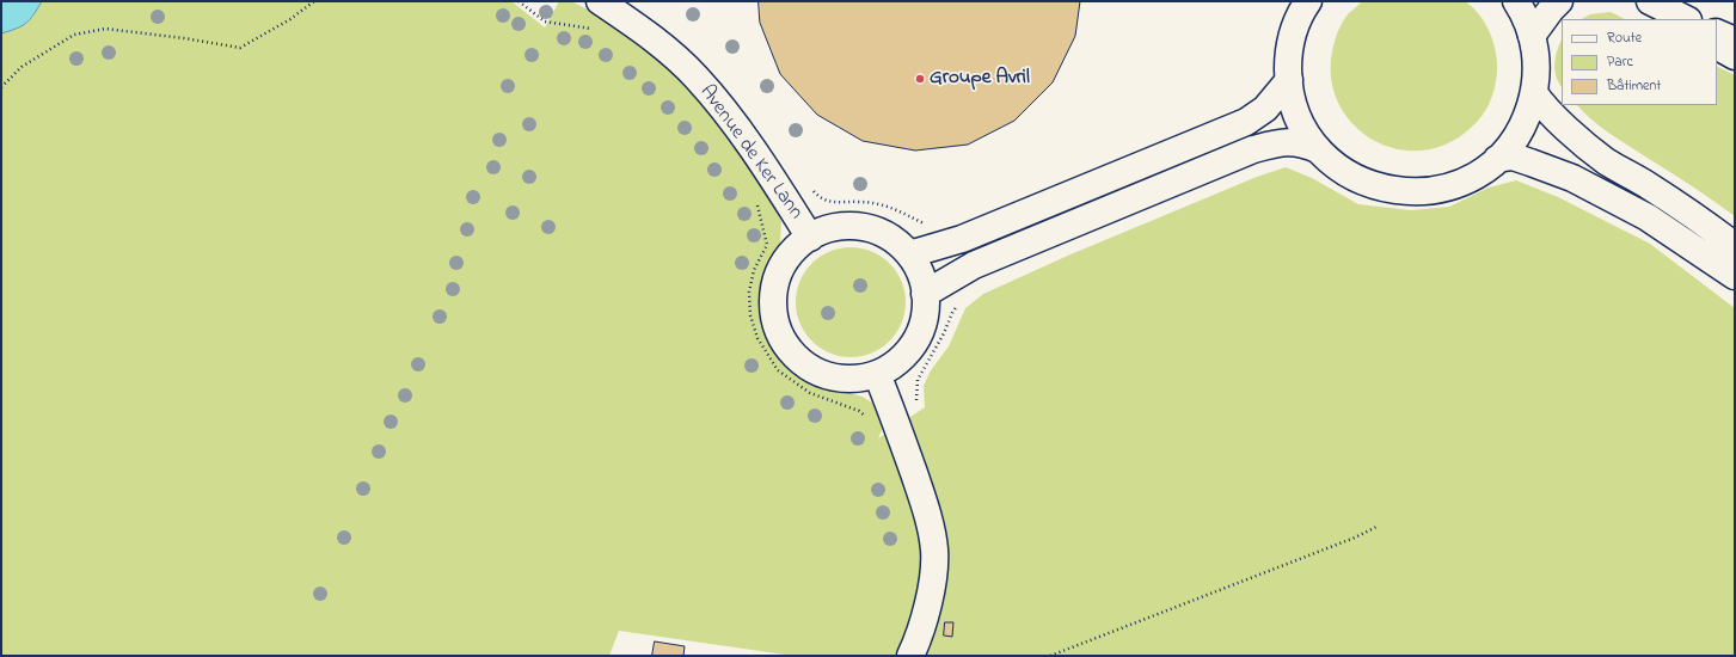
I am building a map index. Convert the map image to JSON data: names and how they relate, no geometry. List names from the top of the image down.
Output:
{
  "streets": {
    "main road": ["Avenue de Ker Lann"]
  },
  "places": ["Groupe Avril"],
  "legend": ["Route", "Parc", "Bâtiment"]
}
